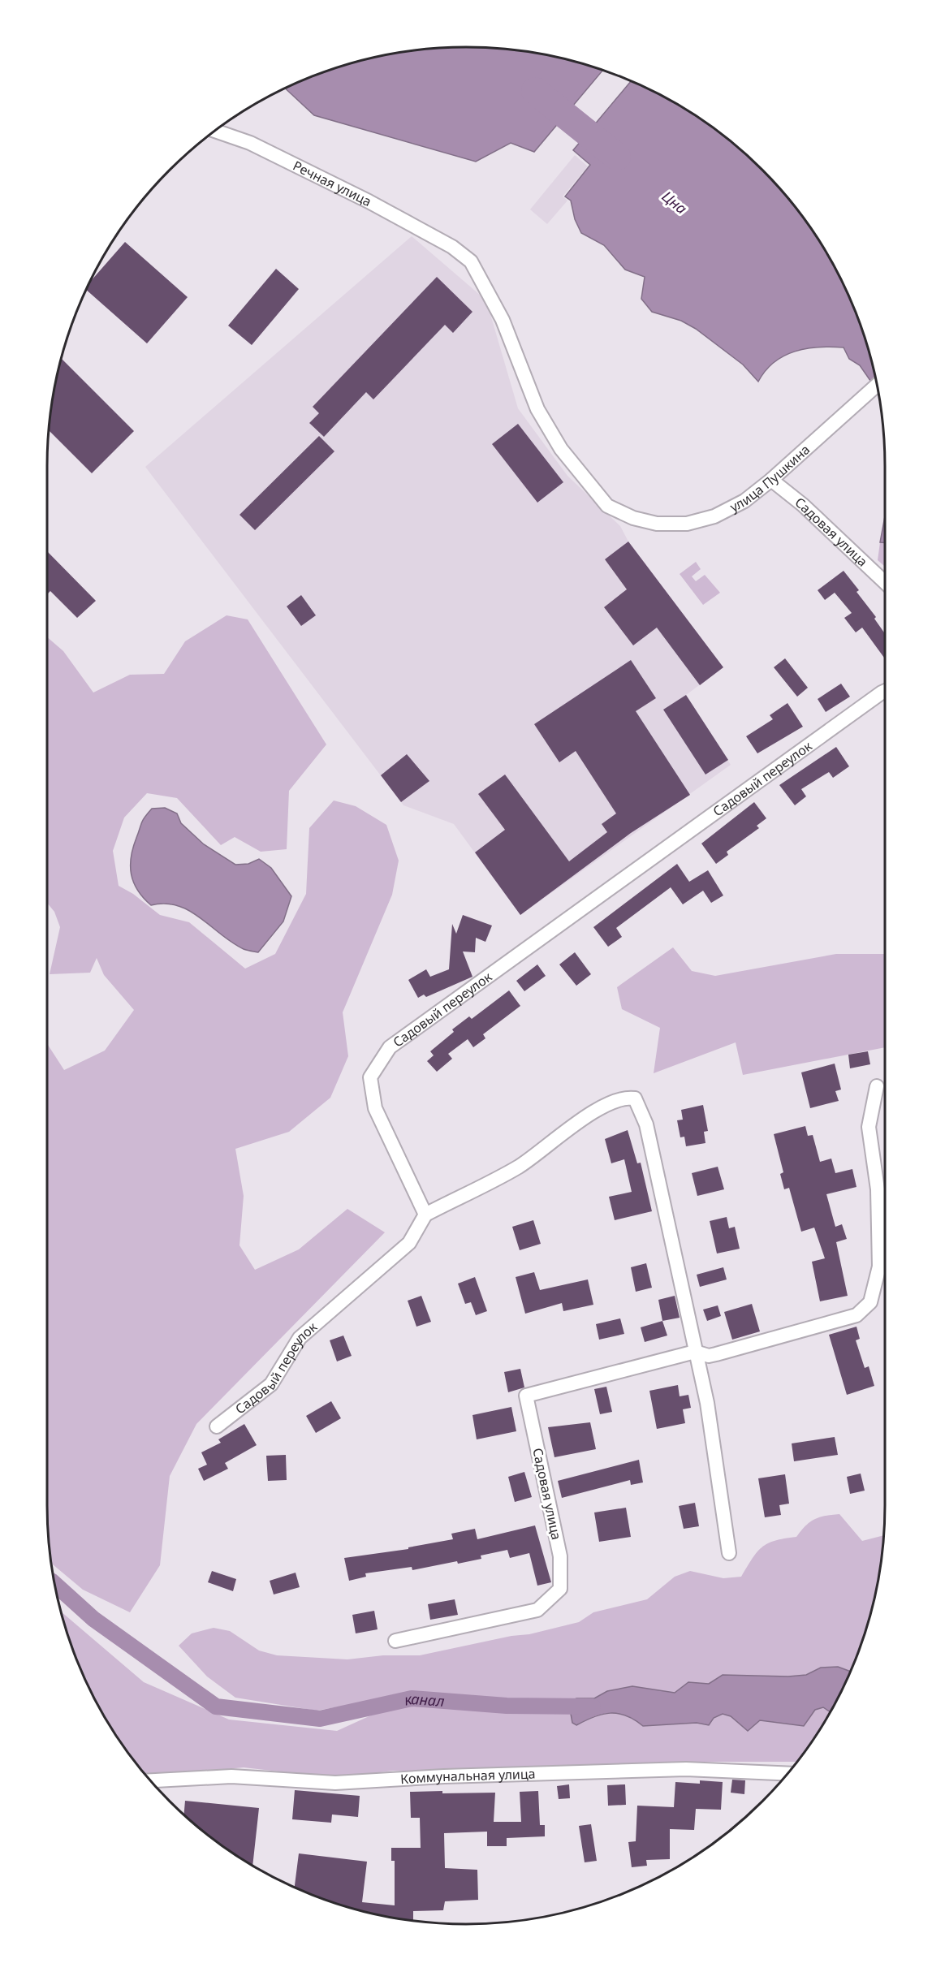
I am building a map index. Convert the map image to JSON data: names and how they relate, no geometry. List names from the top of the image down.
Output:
{
  "streets": {
    "street": [
      "Речная улица",
      "улица Пушкина",
      "Садовая улица",
      "Садовый переулок",
      "Коммунальная улица"
    ]
  },
  "crossings": [
    ["Речная улица", "улица Пушкина"],
    ["улица Пушкина", "Садовая улица"]
  ],
  "water": ["Цна", "канал"]
}
